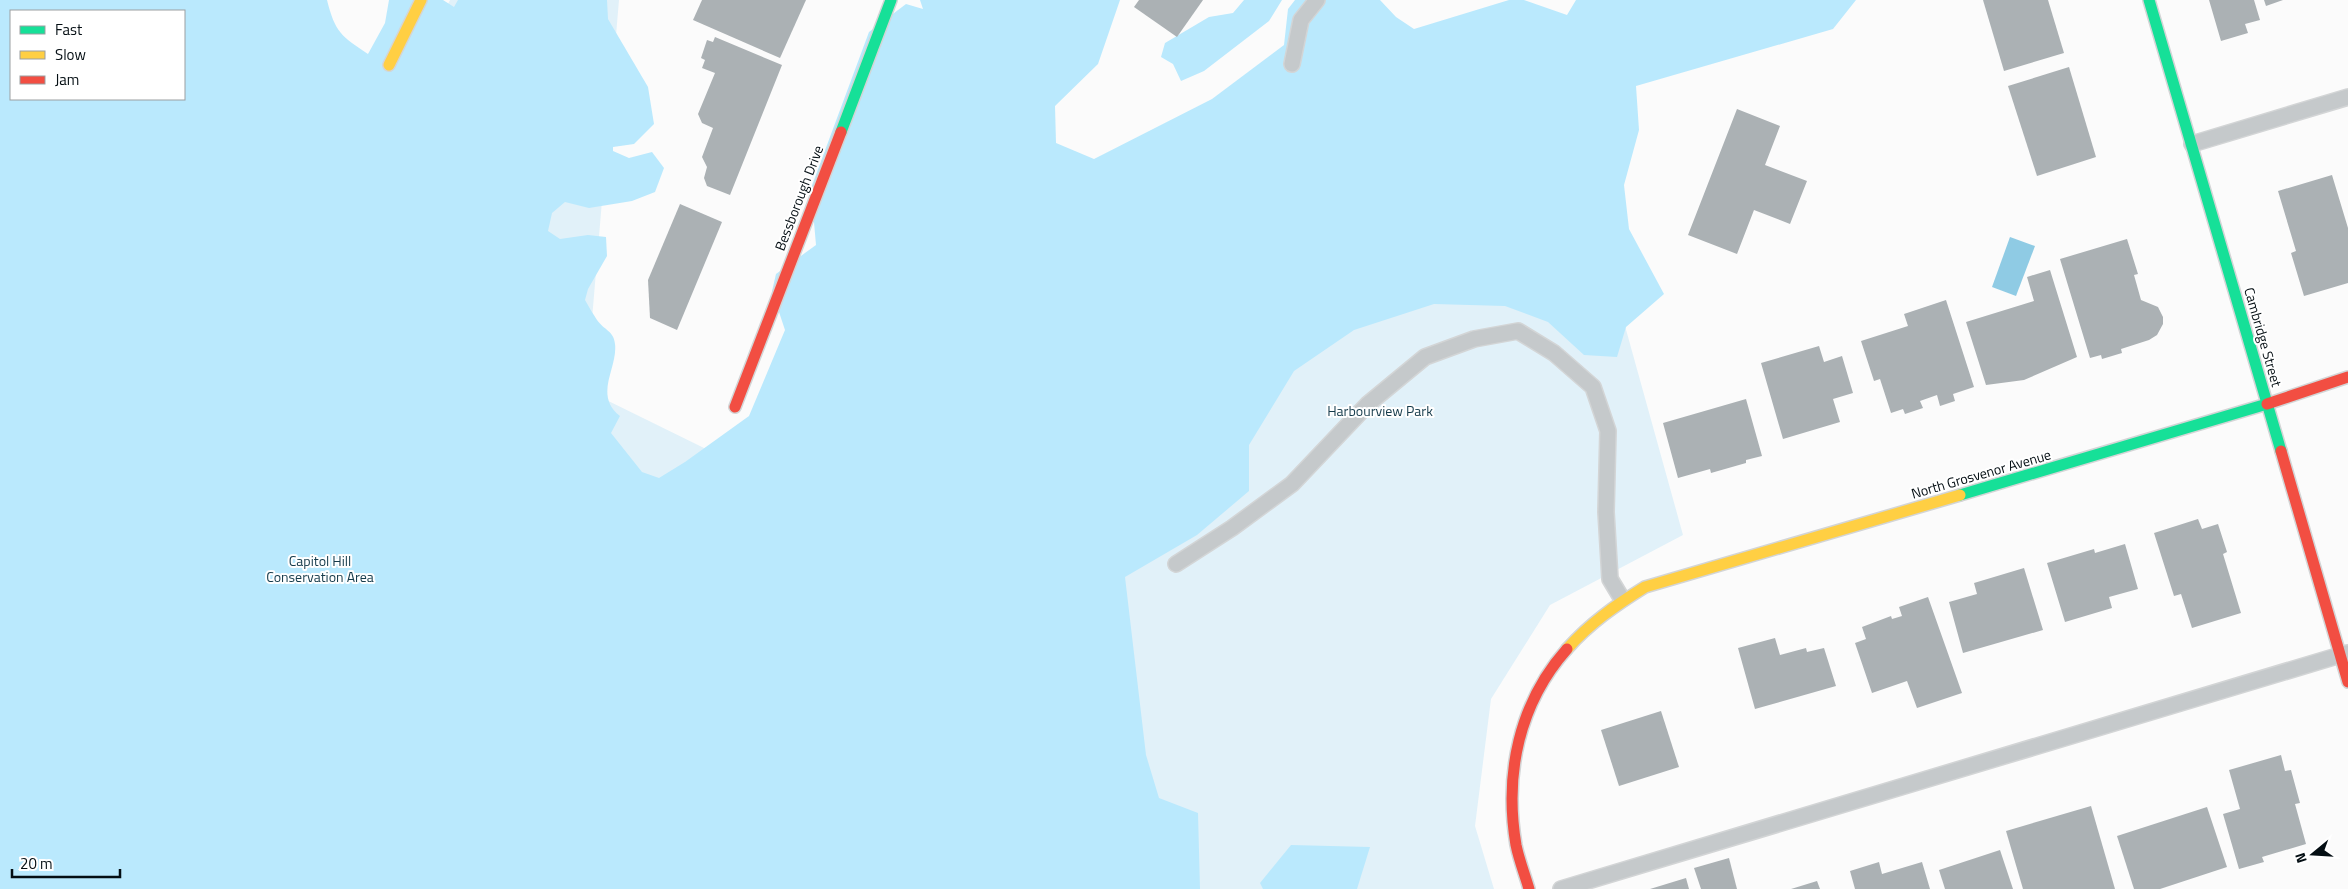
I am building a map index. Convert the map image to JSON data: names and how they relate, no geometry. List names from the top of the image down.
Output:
{
  "streets": {
    "street": ["Bessborough Drive", "Cambridge Street", "North Grosvenor Avenue"]
  },
  "crossings": [
    ["Cambridge Street", "North Grosvenor Avenue"]
  ],
  "parks": ["Harbourview Park", "Capitol Hill Conservation Area"],
  "legend": ["Fast", "Slow", "Jam"],
  "scale_bar": "20 m",
  "north": "left"
}
